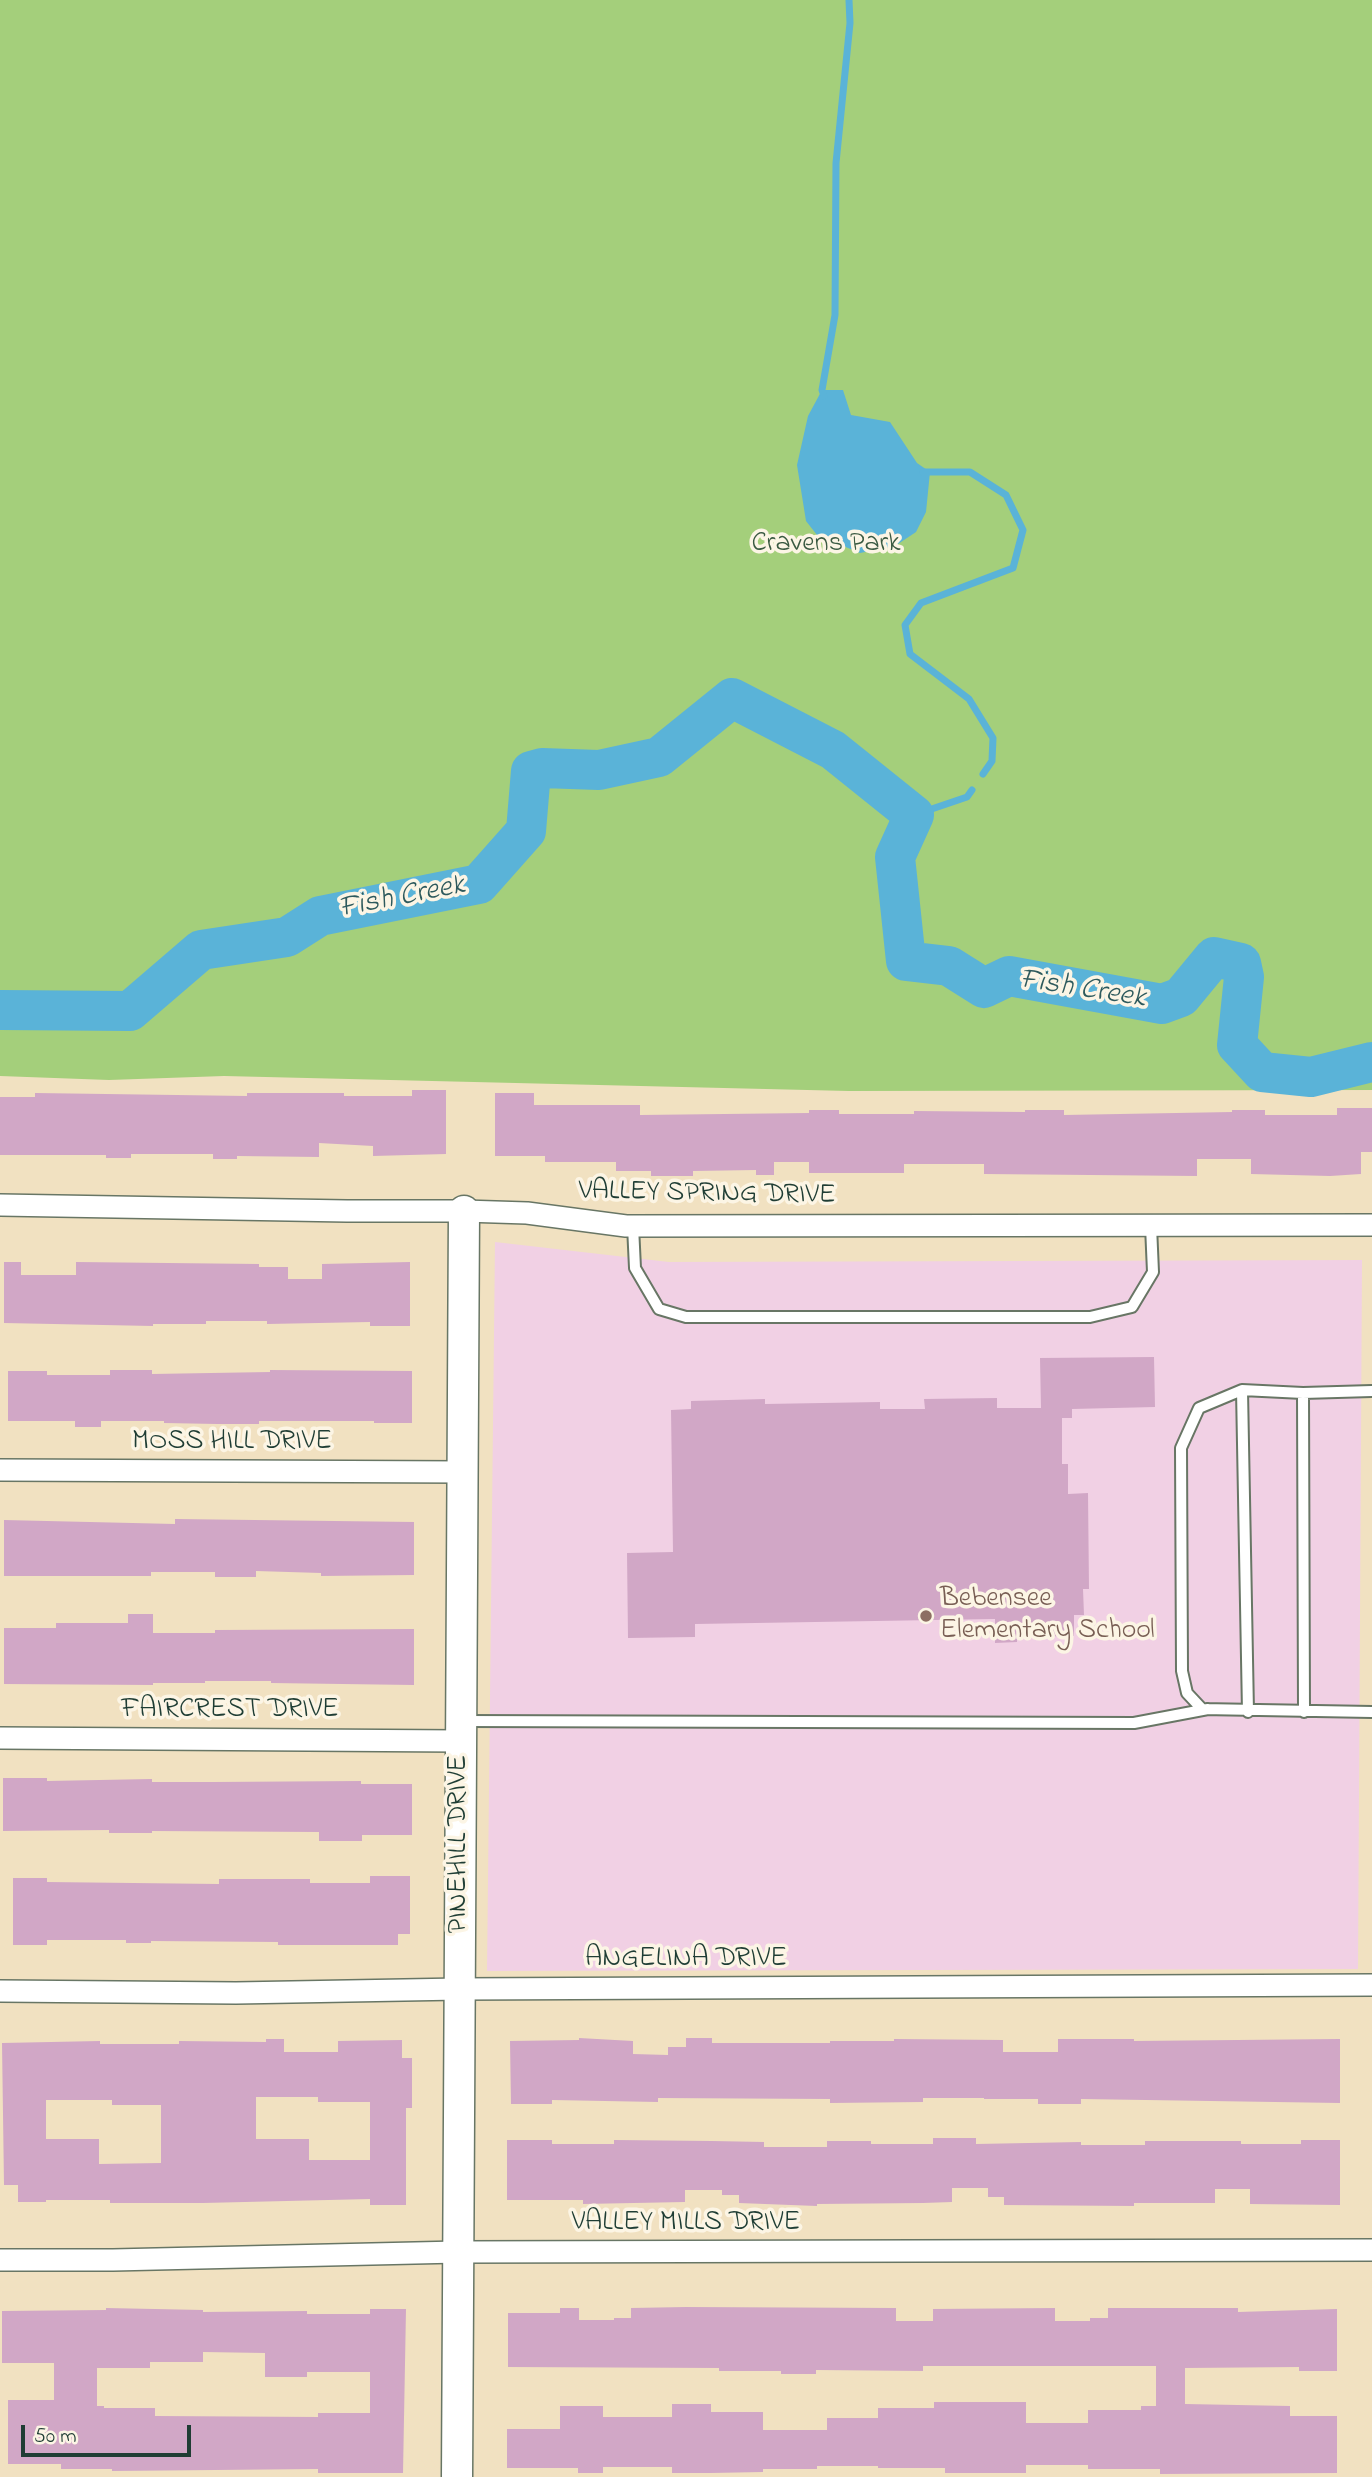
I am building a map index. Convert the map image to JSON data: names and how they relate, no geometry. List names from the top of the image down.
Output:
{
  "streets": {
    "street": [
      "VALLEY SPRING DRIVE",
      "MOSS HILL DRIVE",
      "FAIRCREST DRIVE",
      "PINEHILL DRIVE",
      "ANGELINA DRIVE",
      "VALLEY MILLS DRIVE"
    ]
  },
  "crossings": [
    ["VALLEY SPRING DRIVE", "PINEHILL DRIVE"],
    ["MOSS HILL DRIVE", "PINEHILL DRIVE"],
    ["FAIRCREST DRIVE", "PINEHILL DRIVE"],
    ["PINEHILL DRIVE", "ANGELINA DRIVE"],
    ["PINEHILL DRIVE", "VALLEY MILLS DRIVE"]
  ],
  "water": ["Fish Creek"],
  "parks": ["Cravens Park"],
  "places": ["Bebensee Elementary School"],
  "scale_bar": "50 m"
}
